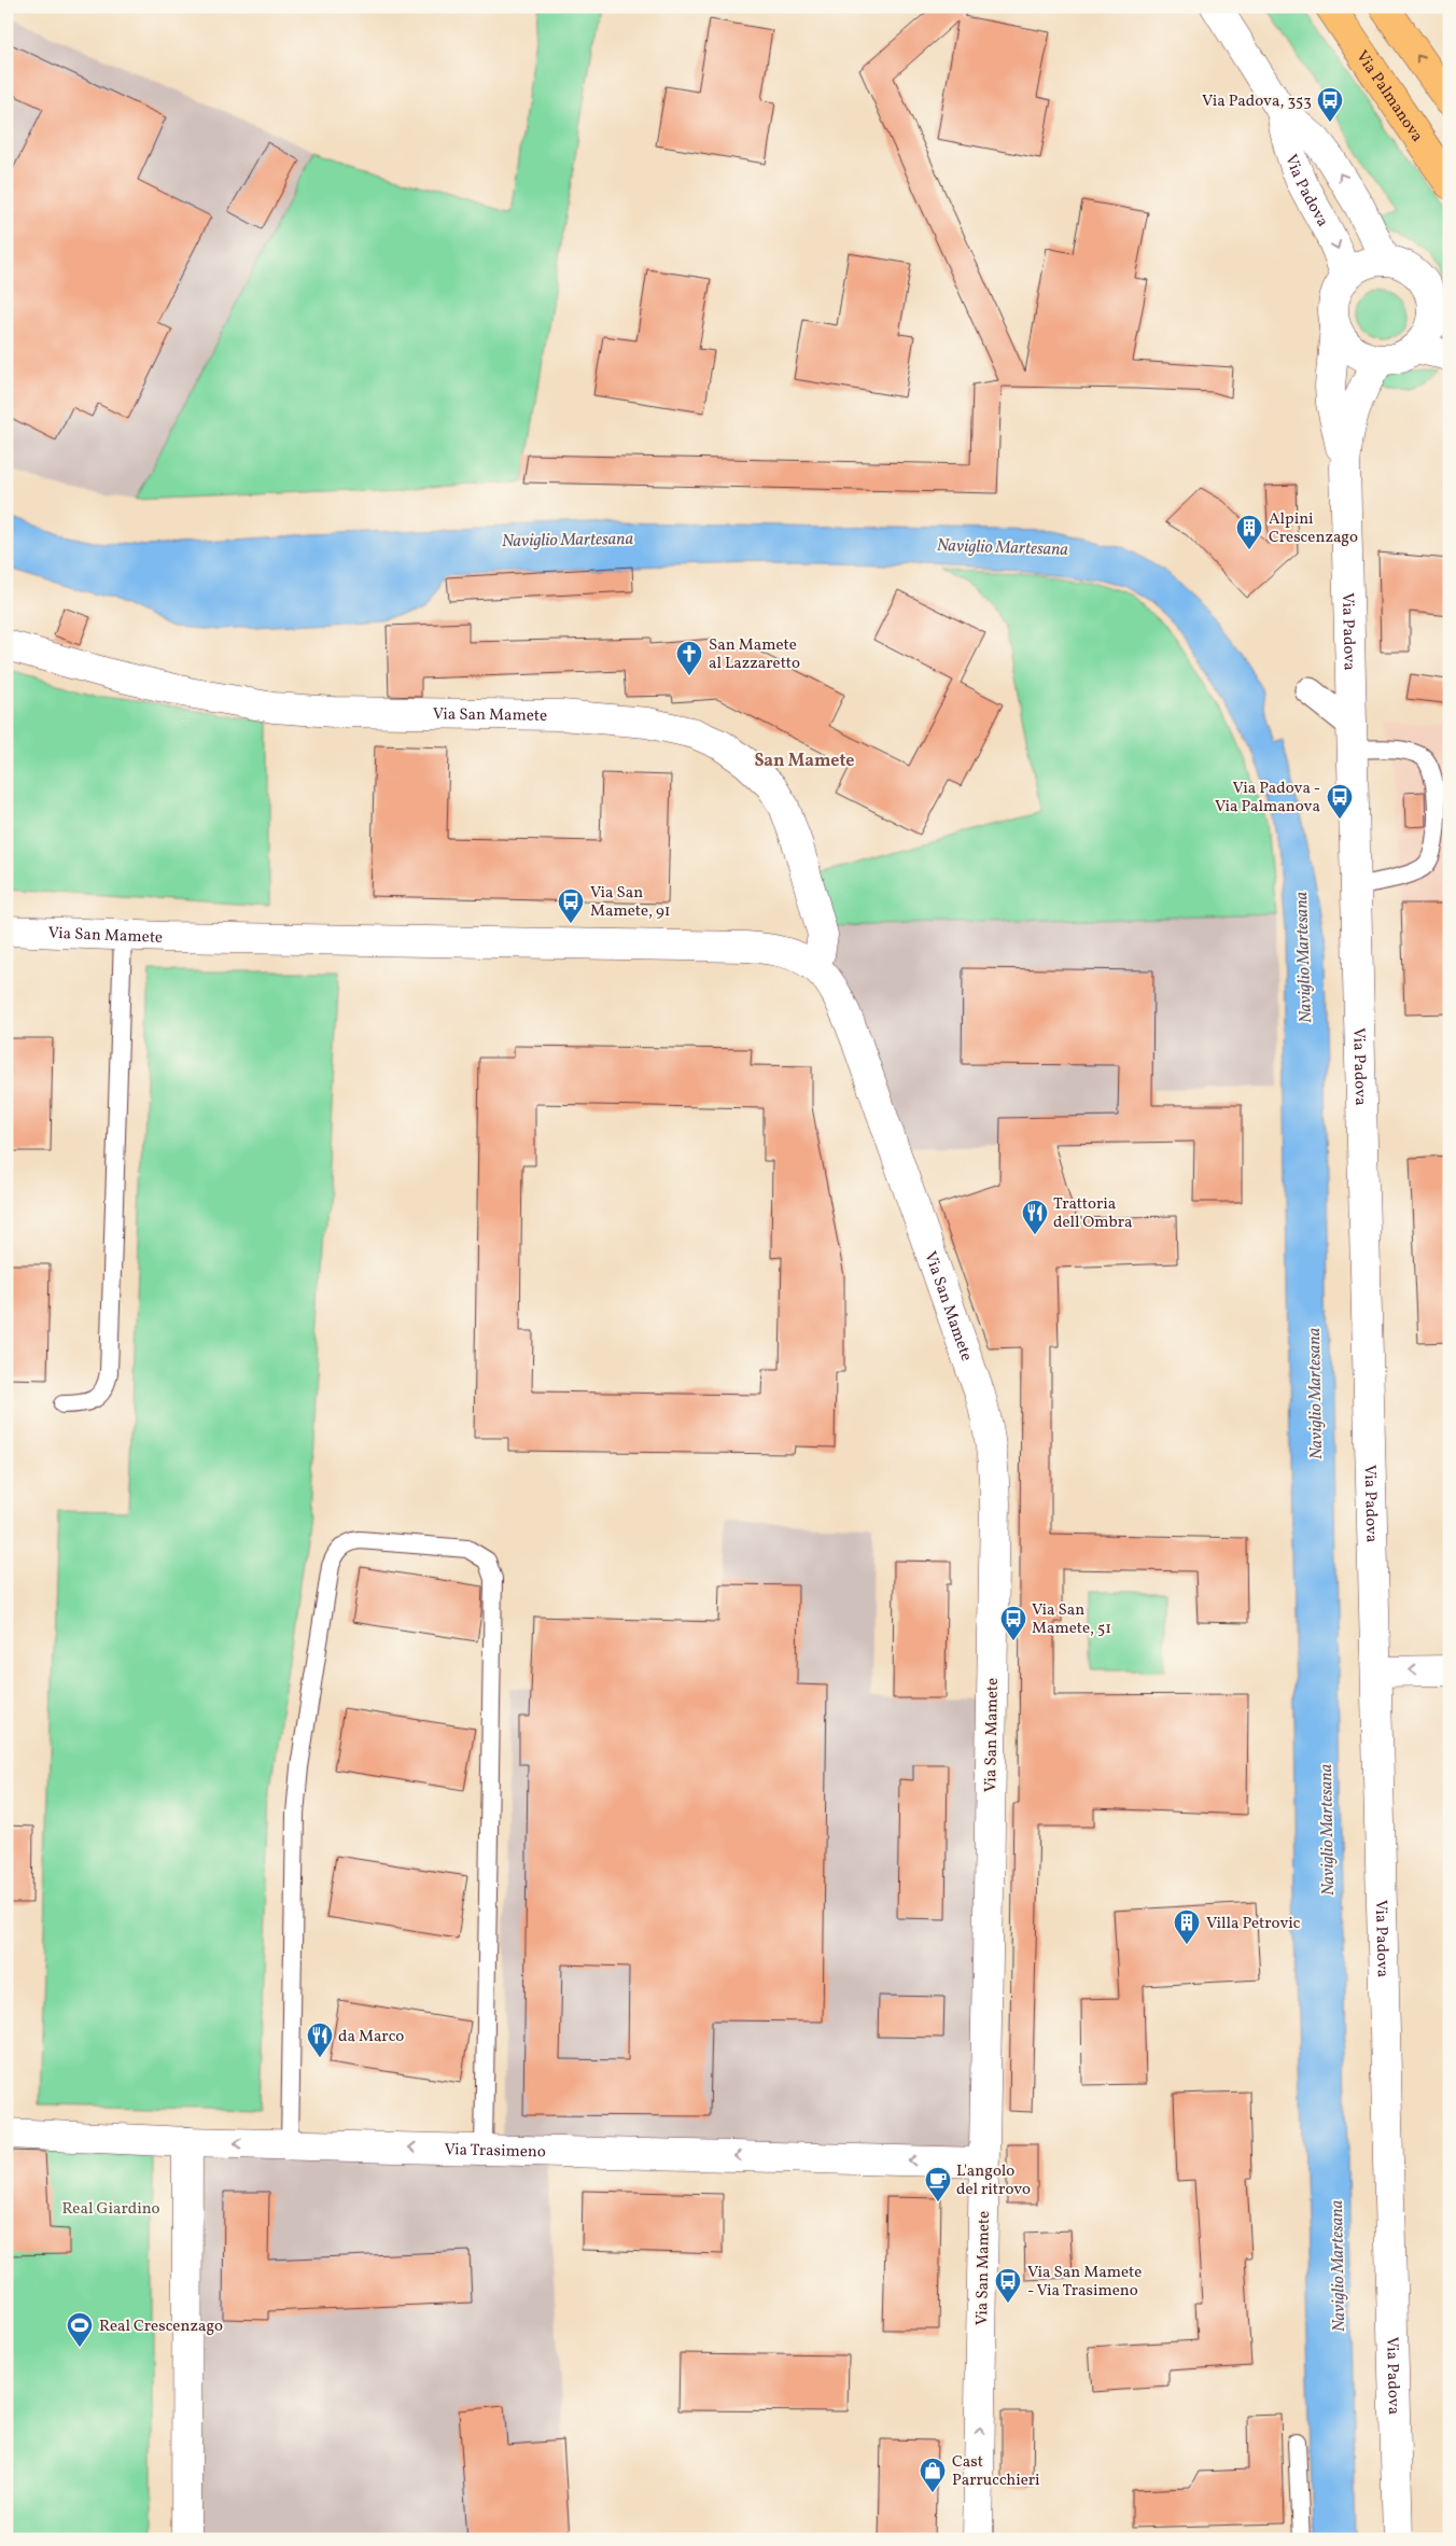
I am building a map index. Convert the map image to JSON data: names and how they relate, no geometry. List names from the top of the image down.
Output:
{
  "streets": {
    "highway": ["Via Palmanova"],
    "street": ["Via Padova", "Via San Mamete", "Via Trasimeno"]
  },
  "crossings": [
    ["Via San Mamete", "Via Trasimeno"]
  ],
  "one_way": ["Via Trasimeno"],
  "districts": ["San Mamete"],
  "water": ["Naviglio Martesana"],
  "parks": ["Real Giardino"],
  "places": {
    "bus stop": [
      "Via Padova, 353",
      "Via Padova - Via Palmanova",
      "Via San Mamete, 91",
      "Via San Mamete, 51",
      "Via San Mamete - Via Trasimeno"
    ],
    "building": ["Alpini Crescenzago", "Villa Petrovic"],
    "church": ["San Mamete al Lazzaretto"],
    "restaurant": ["Trattoria dell'Ombra", "da Marco"],
    "cafe": ["L'angolo del ritrovo"],
    "sports": ["Real Crescenzago"],
    "shop": ["Cast Parrucchieri"]
  }
}
